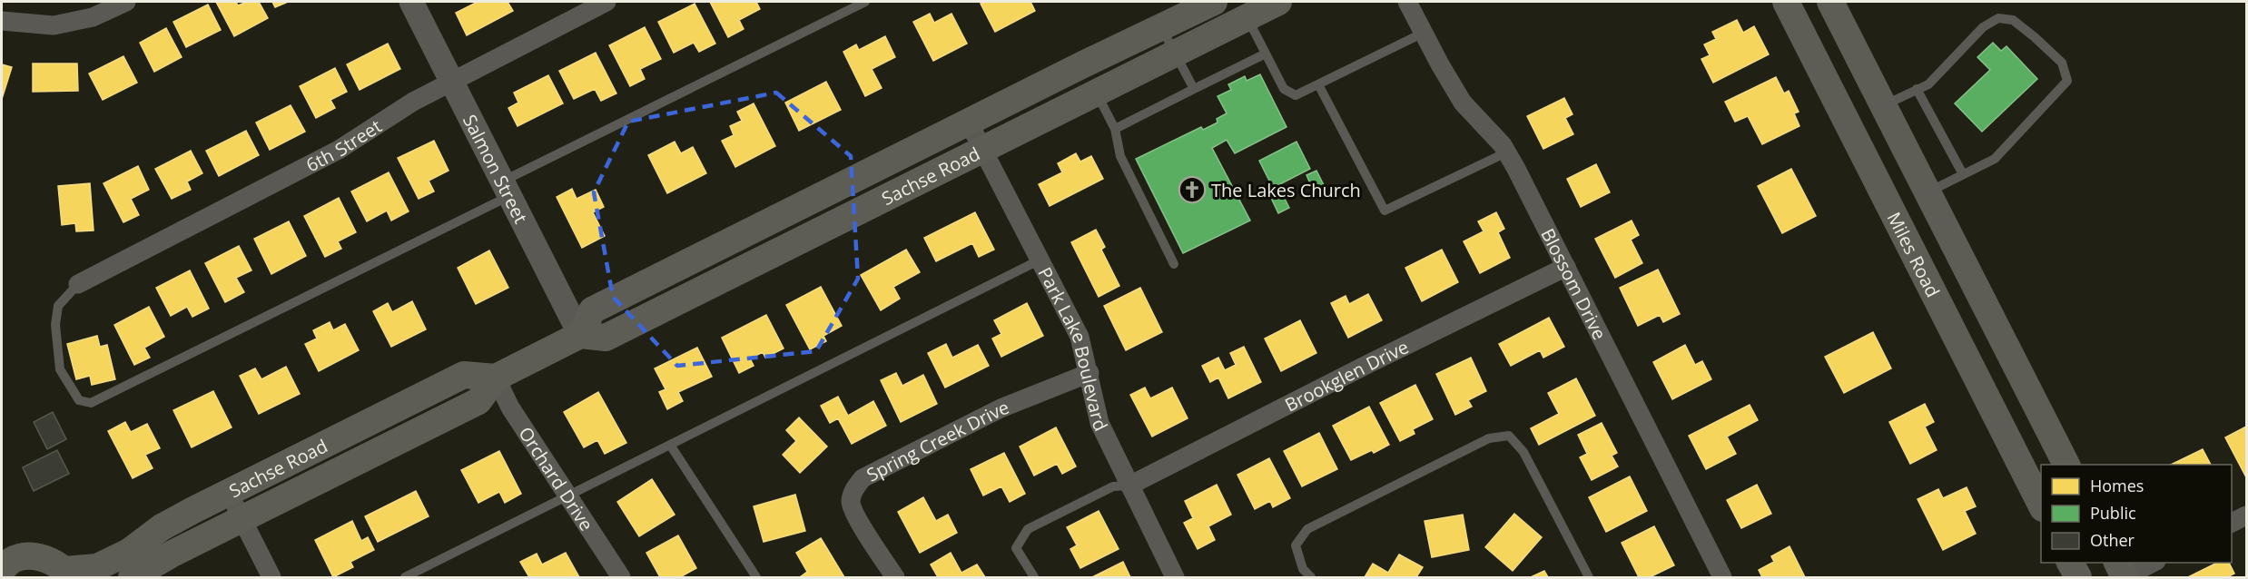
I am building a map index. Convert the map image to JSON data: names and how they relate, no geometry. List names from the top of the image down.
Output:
{
  "streets": {
    "main road": ["Sachse Road", "Miles Road"],
    "street": [
      "6th Street",
      "Salmon Street",
      "Blossom Drive",
      "Park Lake Boulevard",
      "Brookglen Drive",
      "Spring Creek Drive",
      "Orchard Drive"
    ]
  },
  "crossings": [
    ["6th Street", "Salmon Street"],
    ["Salmon Street", "Sachse Road"],
    ["Sachse Road", "Park Lake Boulevard"],
    ["Sachse Road", "Orchard Drive"],
    ["Blossom Drive", "Brookglen Drive"],
    ["Park Lake Boulevard", "Brookglen Drive"],
    ["Park Lake Boulevard", "Spring Creek Drive"]
  ],
  "places": {
    "church": ["The Lakes Church"]
  },
  "legend": ["Homes", "Public", "Other"]
}
